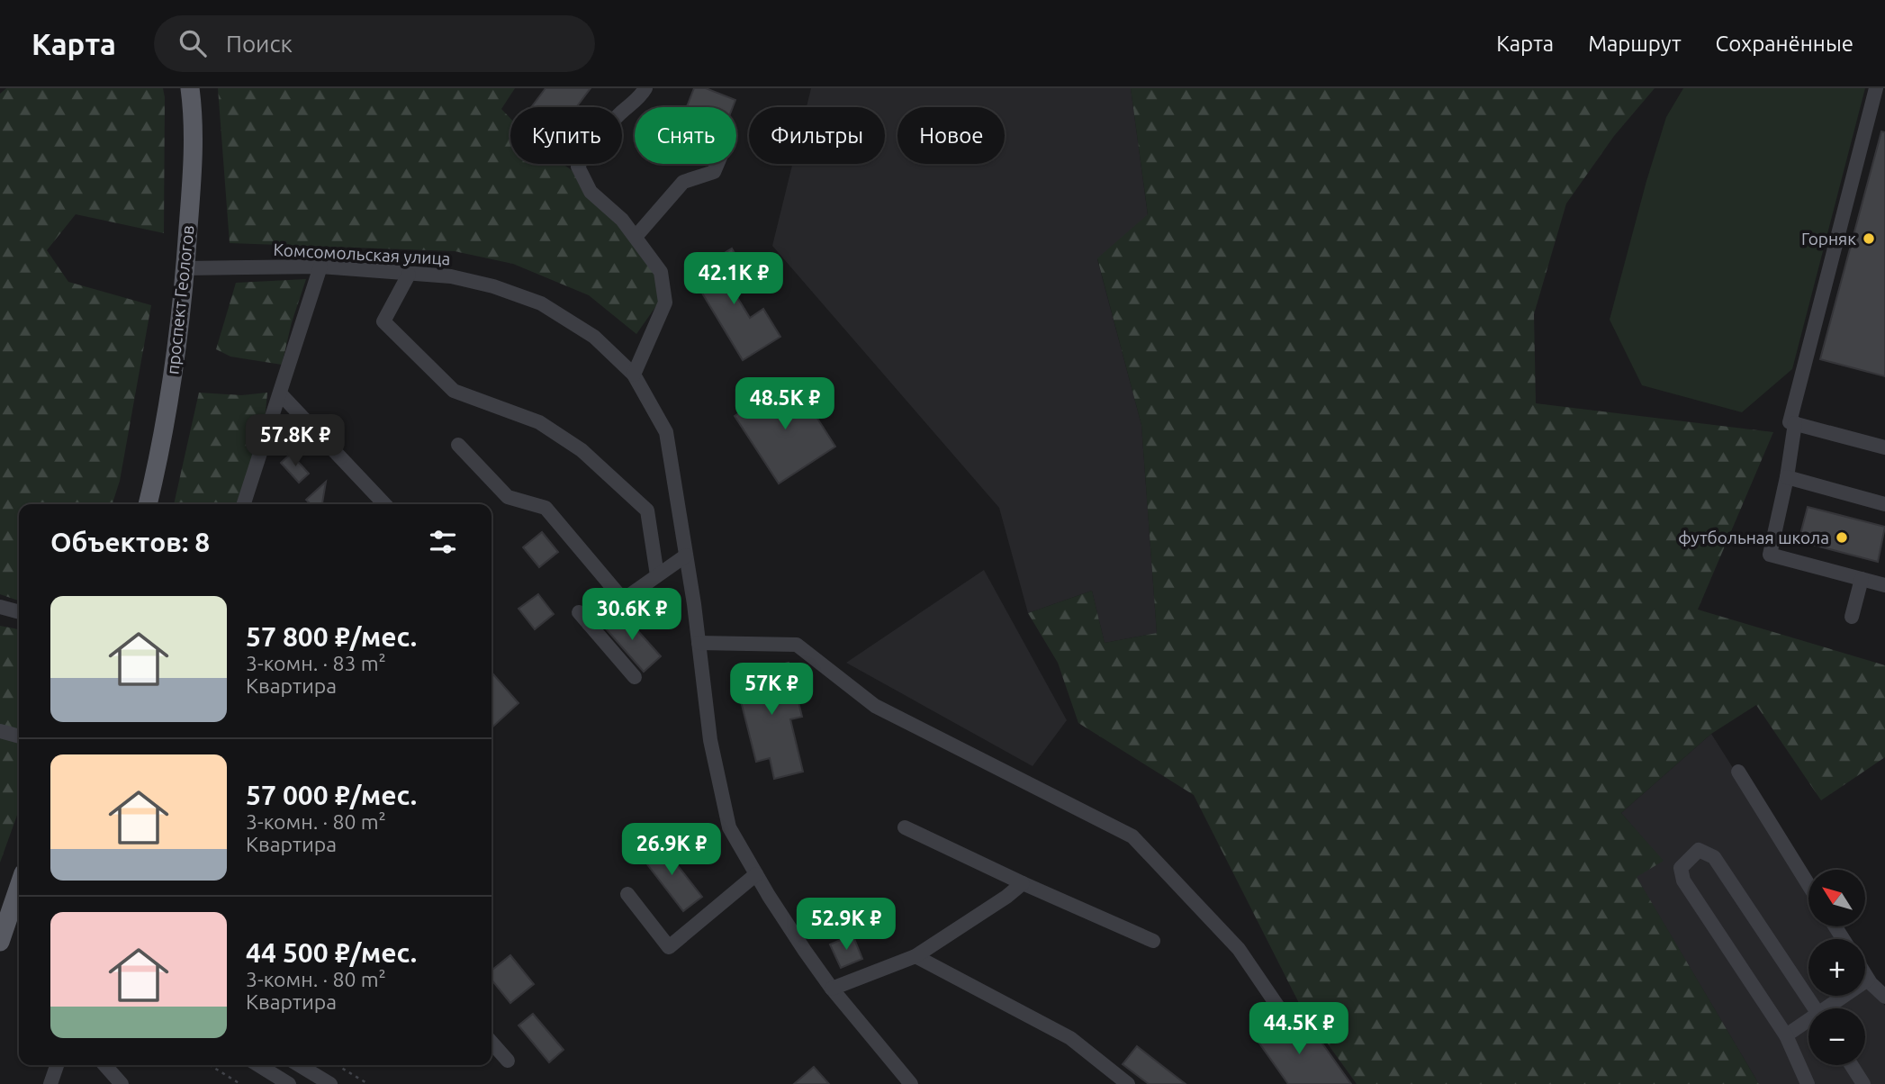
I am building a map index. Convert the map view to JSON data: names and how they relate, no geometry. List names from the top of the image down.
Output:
{
  "streets": {
    "main road": ["проспект Геологов"],
    "street": ["Комсомольская улица"]
  },
  "crossings": [
    ["Комсомольская улица", "проспект Геологов"]
  ],
  "places": ["Горняк", "футбольная школа"],
  "north": "top left",
  "page": {
    "header": "Карта",
    "search": "Поиск",
    "nav": ["Карта", "Маршрут", "Сохранённые"],
    "chip": [
      "Купить",
      "Снять",
      "Фильтры",
      "Новое"
    ],
    "price": [
      "42.1K ₽",
      "48.5K ₽",
      "57.8K ₽",
      "30.6K ₽",
      "57K ₽",
      "26.9K ₽",
      "52.9K ₽",
      "44.5K ₽"
    ],
    "heading": "Объектов: 8",
    "list": [
      {
        "name": "57 800 ₽/мес.",
        "note": "3-комн. · 83 m² · Квартира"
      },
      {
        "name": "57 000 ₽/мес.",
        "note": "3-комн. · 80 m² · Квартира"
      },
      {
        "name": "44 500 ₽/мес.",
        "note": "3-комн. · 80 m² · Квартира"
      }
    ],
    "map_buttons": ["+", "−"]
  }
}
